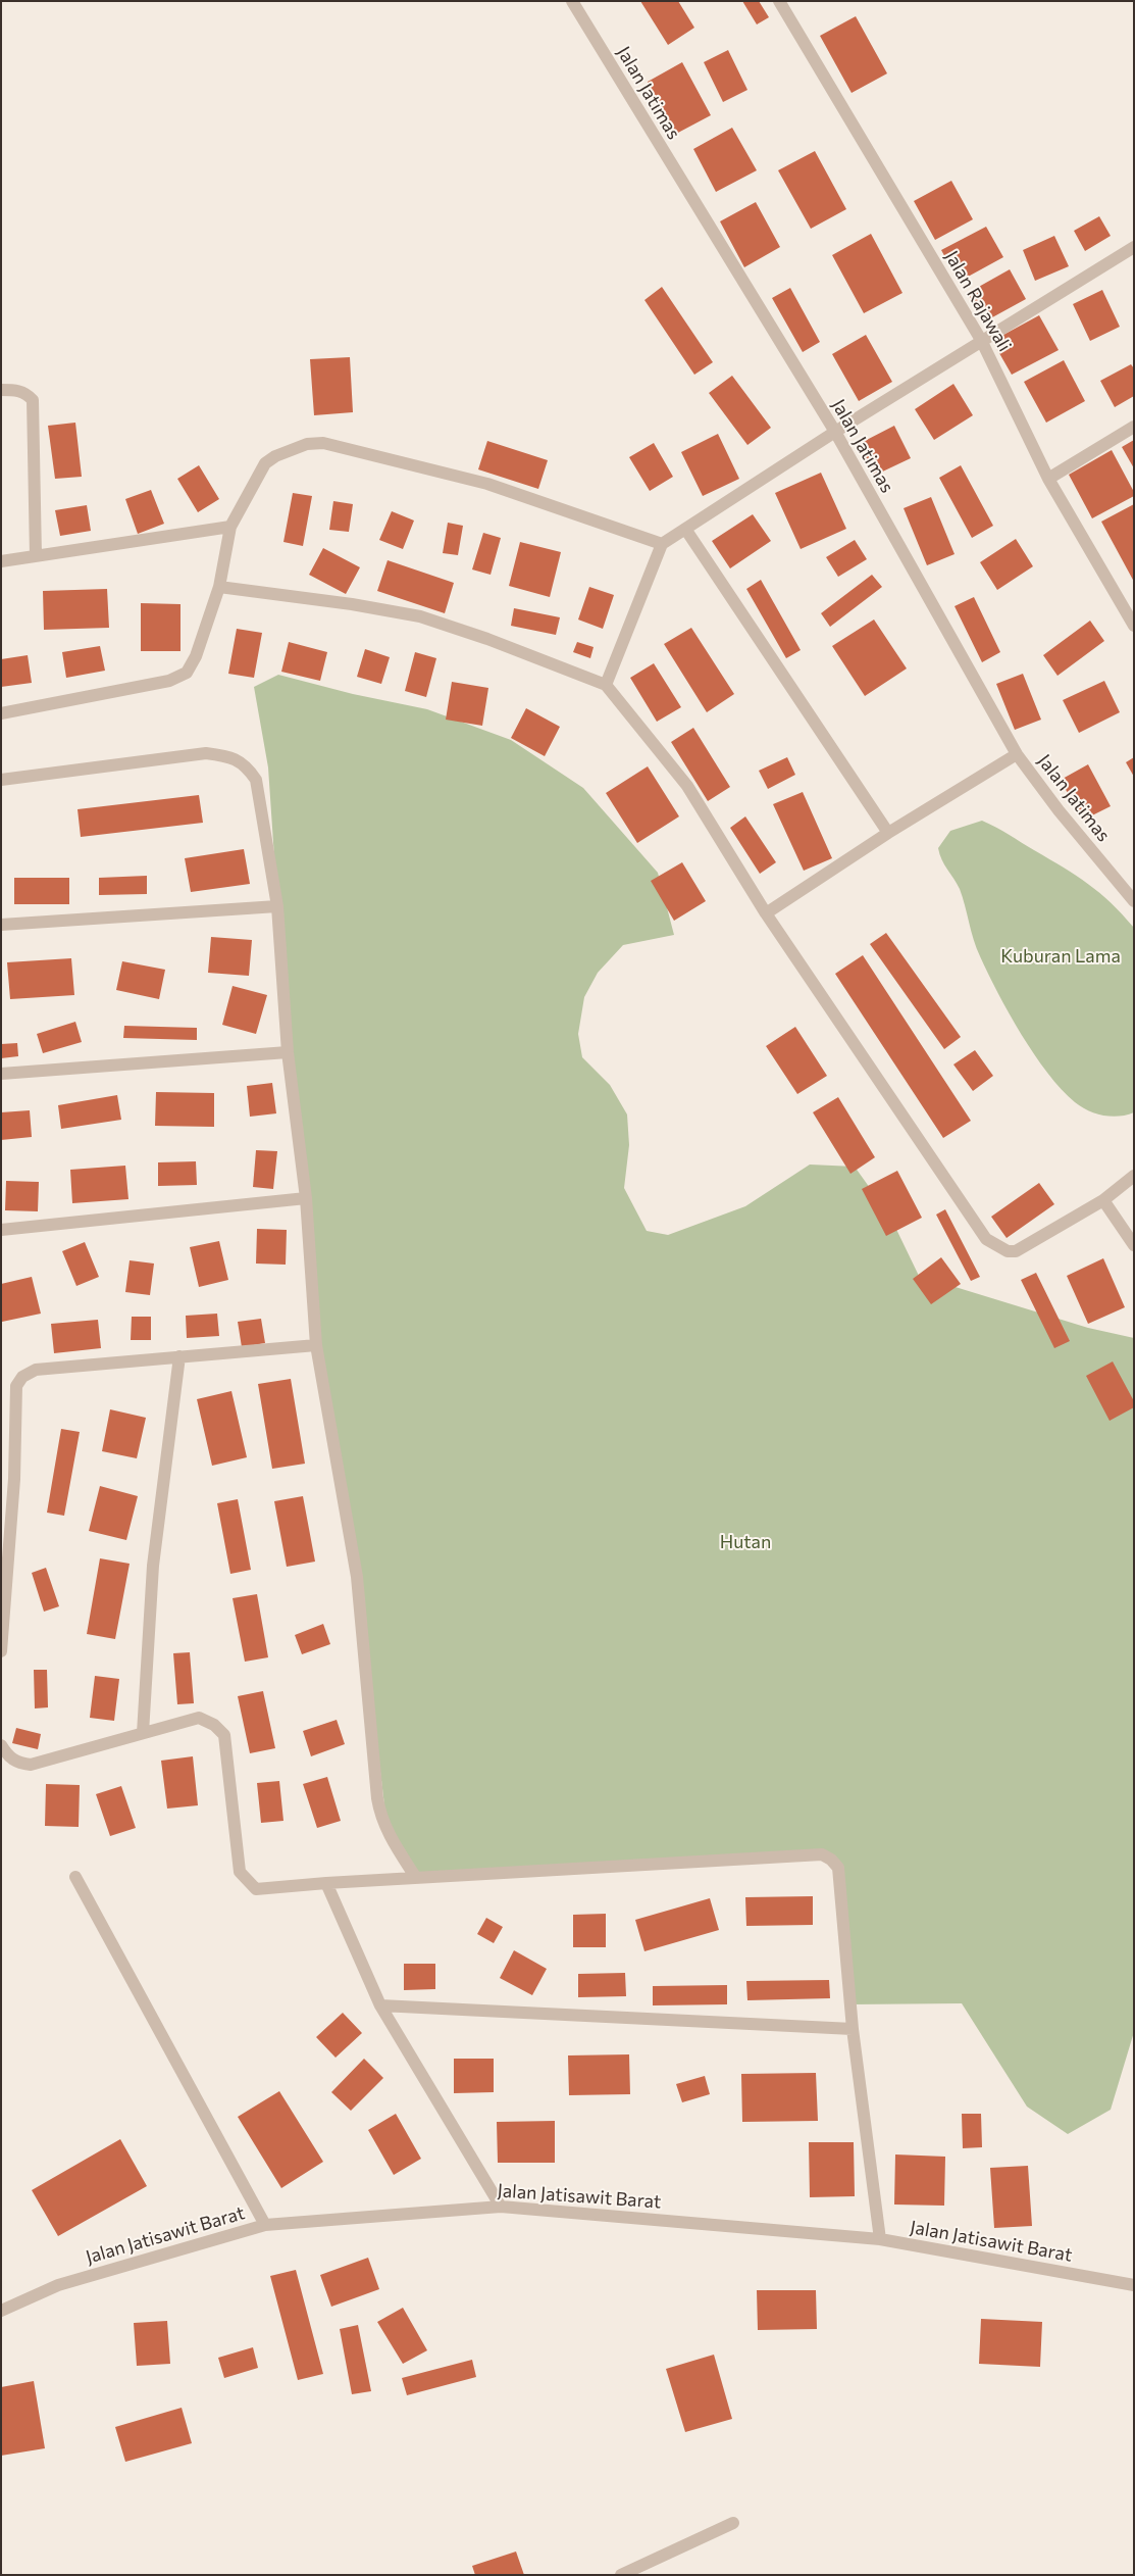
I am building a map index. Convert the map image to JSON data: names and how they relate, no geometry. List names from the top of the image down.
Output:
{
  "streets": {
    "street": ["Jalan Jatimas", "Jalan Rajawali", "Jalan Jatisawit Barat"]
  },
  "parks": ["Kuburan Lama", "Hutan"]
}
